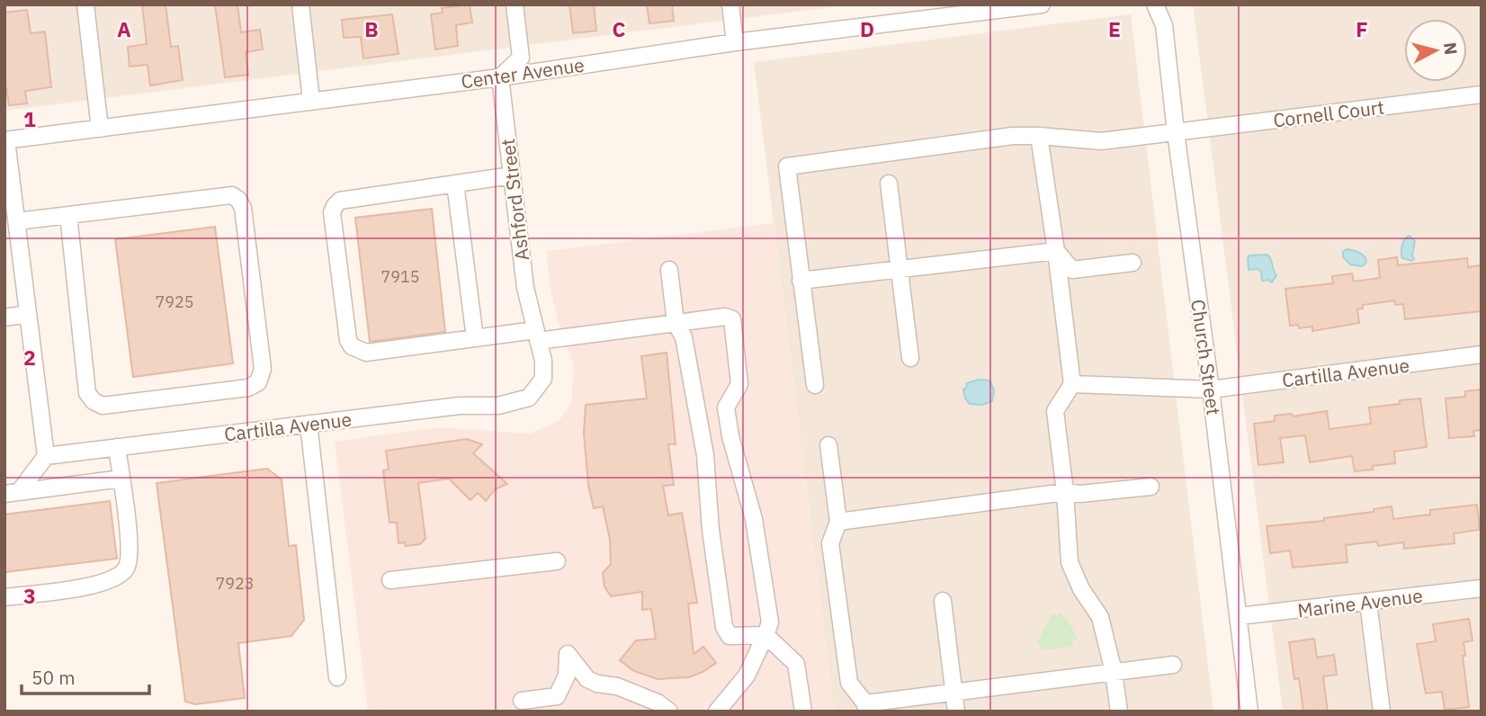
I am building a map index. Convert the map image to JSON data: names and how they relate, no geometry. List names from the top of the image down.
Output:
{
  "streets": {
    "street": [
      "Center Avenue",
      "Cornell Court",
      "Ashford Street",
      "Church Street",
      "Cartilla Avenue",
      "Marine Avenue"
    ]
  },
  "crossings": [
    ["Center Avenue", "Ashford Street"],
    ["Cornell Court", "Church Street"],
    ["Ashford Street", "Cartilla Avenue"],
    ["Church Street", "Cartilla Avenue"],
    ["Church Street", "Marine Avenue"]
  ],
  "house_numbers": ["7915", "7925", "7923"],
  "scale_bar": "50 m",
  "north": "right",
  "grid": {
    "columns": [
      "A",
      "B",
      "C",
      "D",
      "E",
      "F"
    ],
    "rows": ["1", "2", "3"]
  }
}
